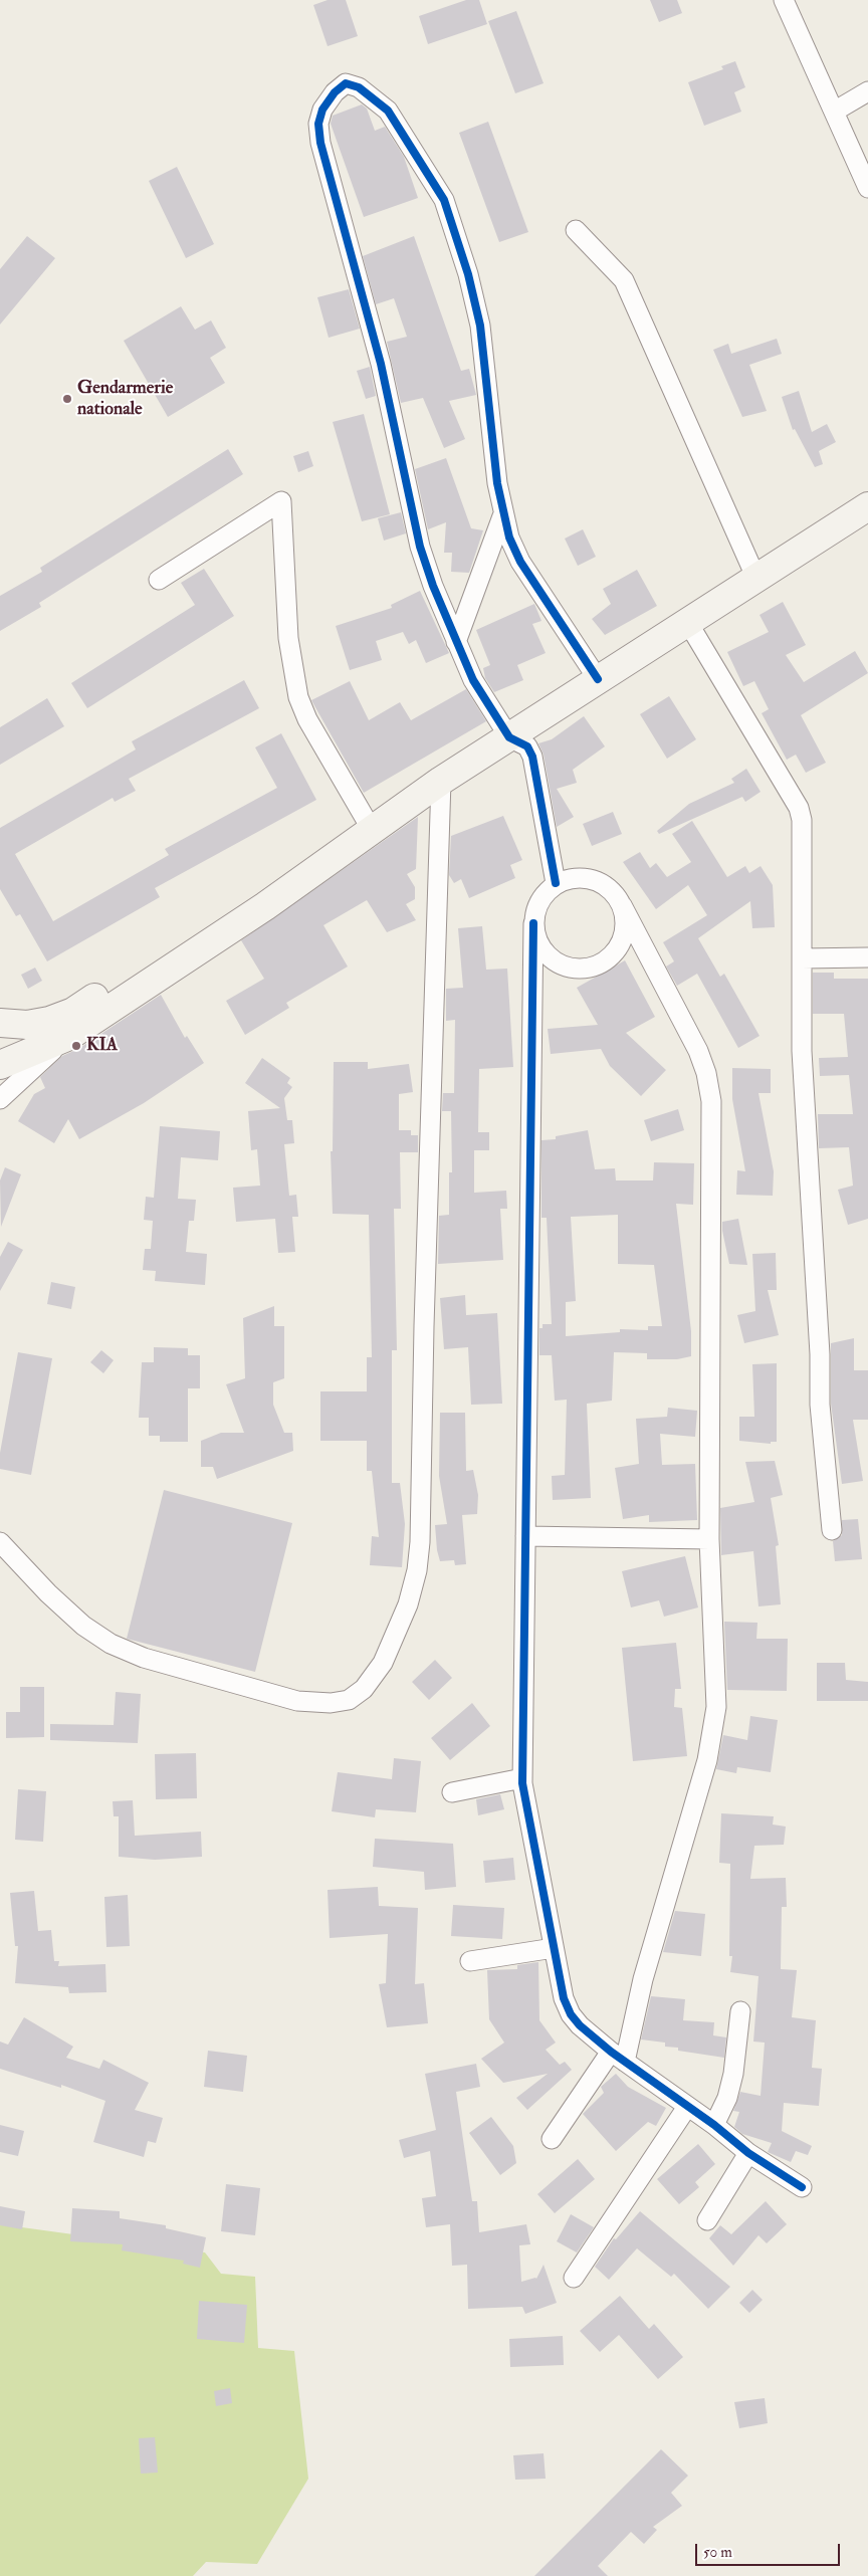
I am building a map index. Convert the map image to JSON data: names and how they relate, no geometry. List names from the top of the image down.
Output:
{
  "places": ["Gendarmerie nationale", "KIA"],
  "scale_bar": "50 m"
}
